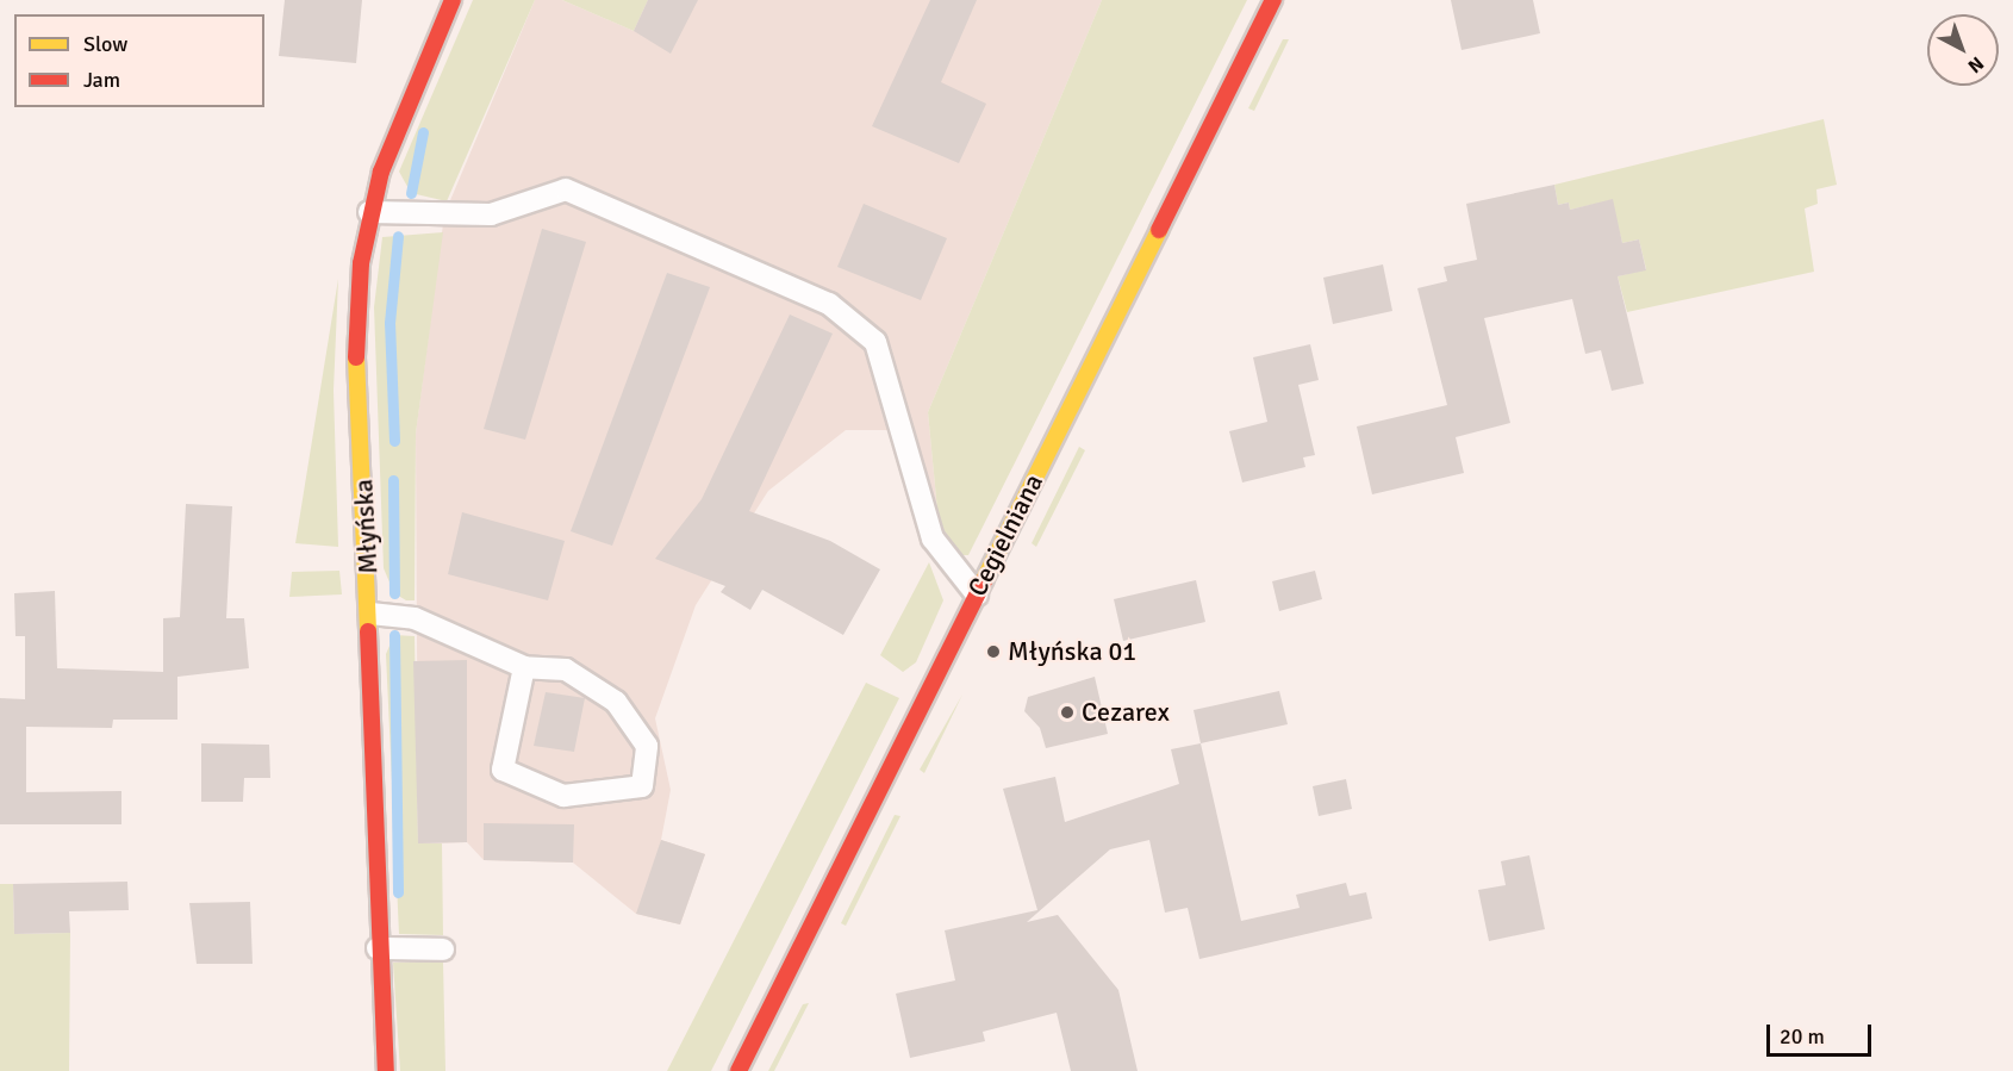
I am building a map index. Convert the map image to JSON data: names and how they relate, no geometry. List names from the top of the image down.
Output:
{
  "streets": {
    "street": ["Młyńska", "Cegielniana"]
  },
  "places": ["Młyńska 01", "Cezarex"],
  "legend": ["Slow", "Jam"],
  "scale_bar": "20 m",
  "north": "bottom right"
}
